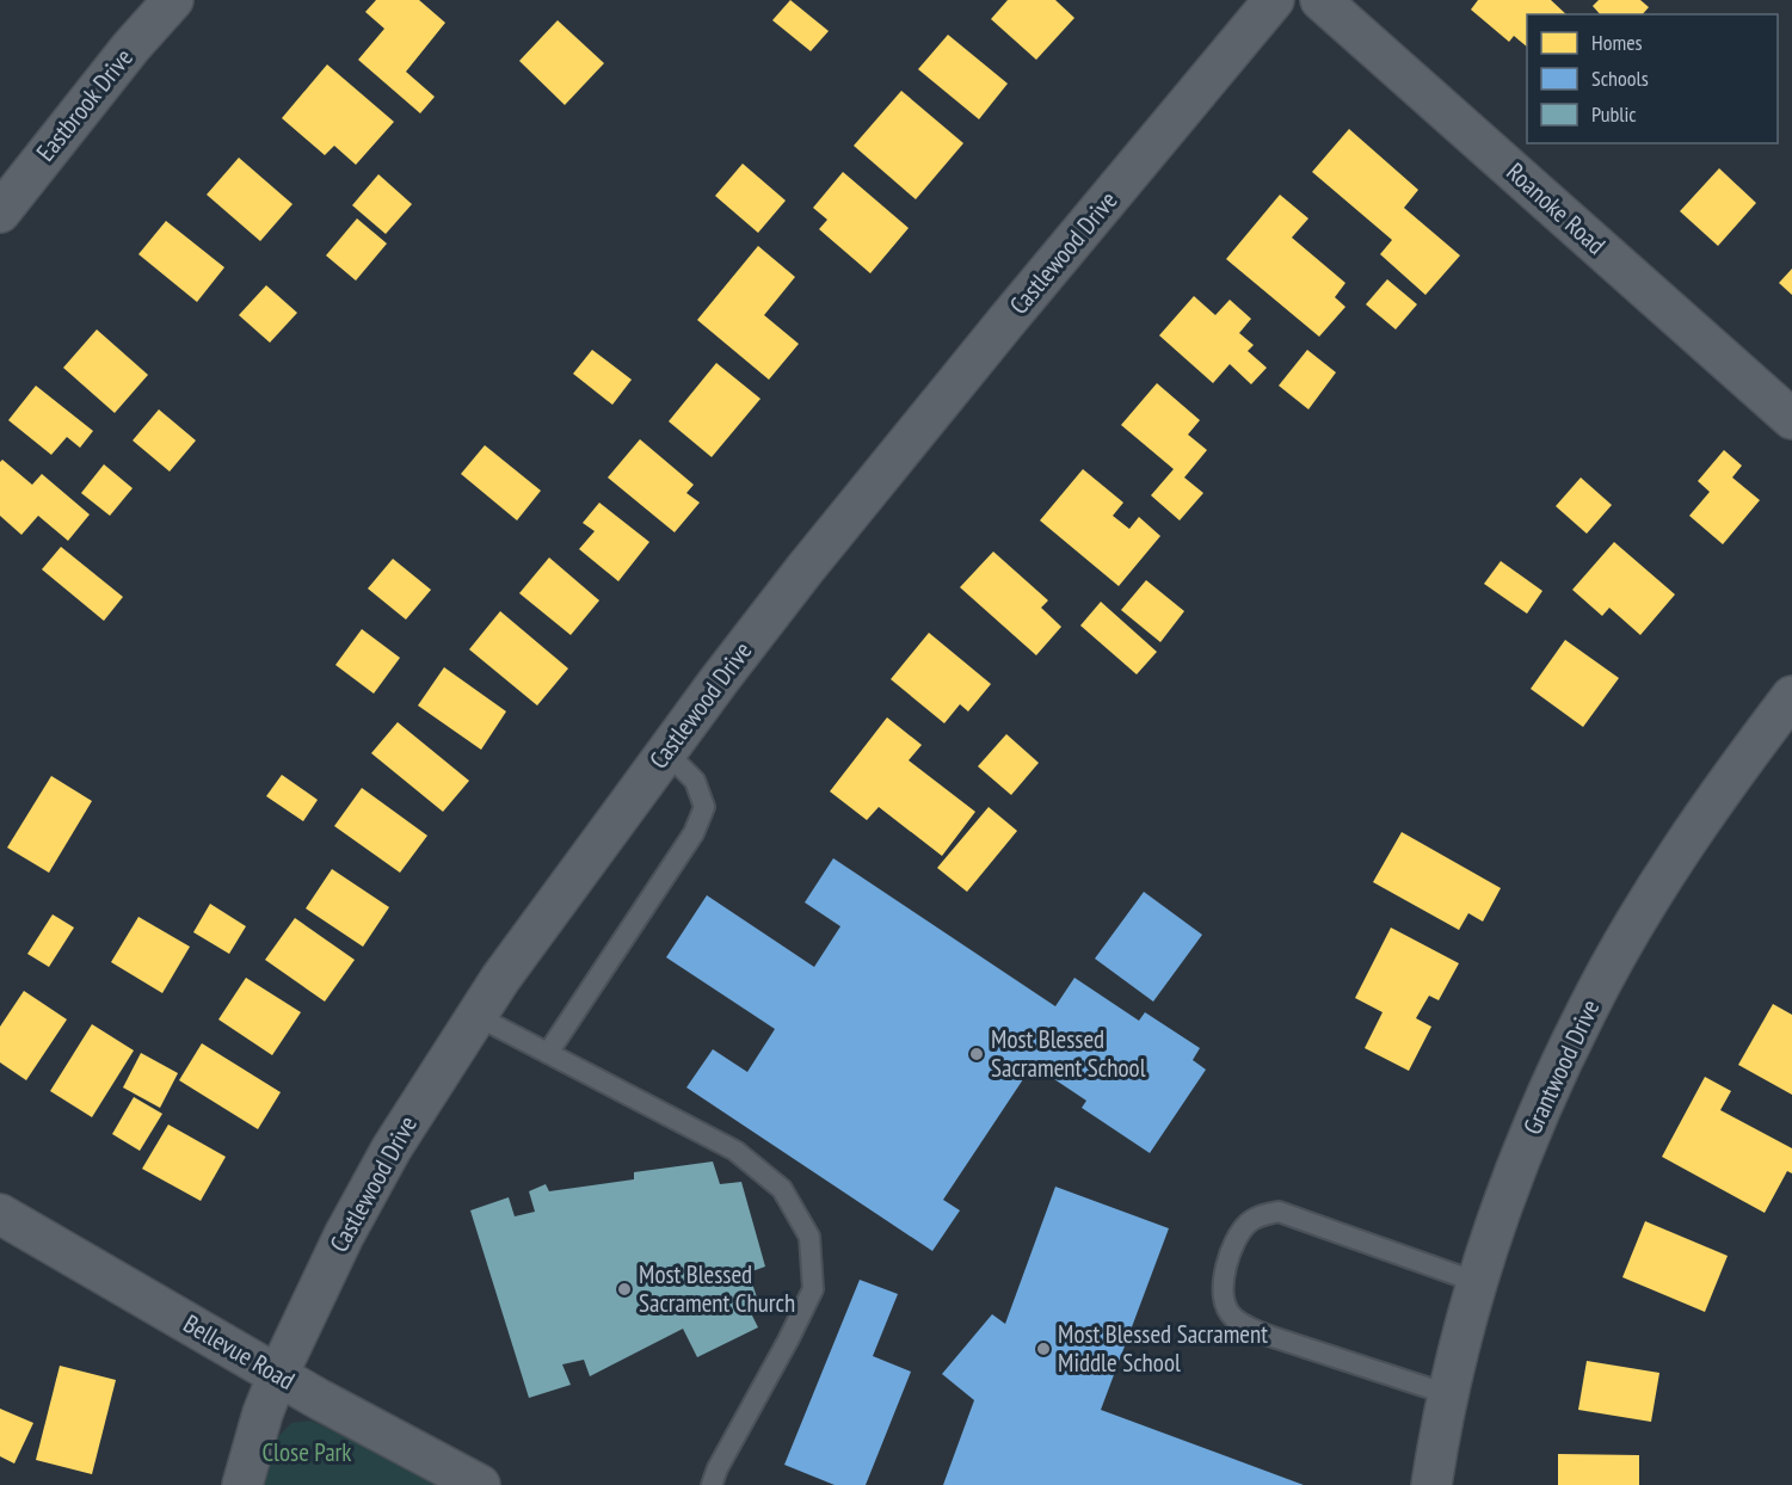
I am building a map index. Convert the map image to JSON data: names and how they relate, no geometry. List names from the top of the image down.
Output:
{
  "streets": {
    "street": [
      "Eastbrook Drive",
      "Roanoke Road",
      "Castlewood Drive",
      "Grantwood Drive",
      "Bellevue Road"
    ]
  },
  "crossings": [
    ["Castlewood Drive", "Bellevue Road"]
  ],
  "parks": ["Close Park"],
  "places": ["Most Blessed Sacrament School", "Most Blessed Sacrament Church", "Most Blessed Sacrament Middle School"],
  "legend": ["Homes", "Schools", "Public"]
}
